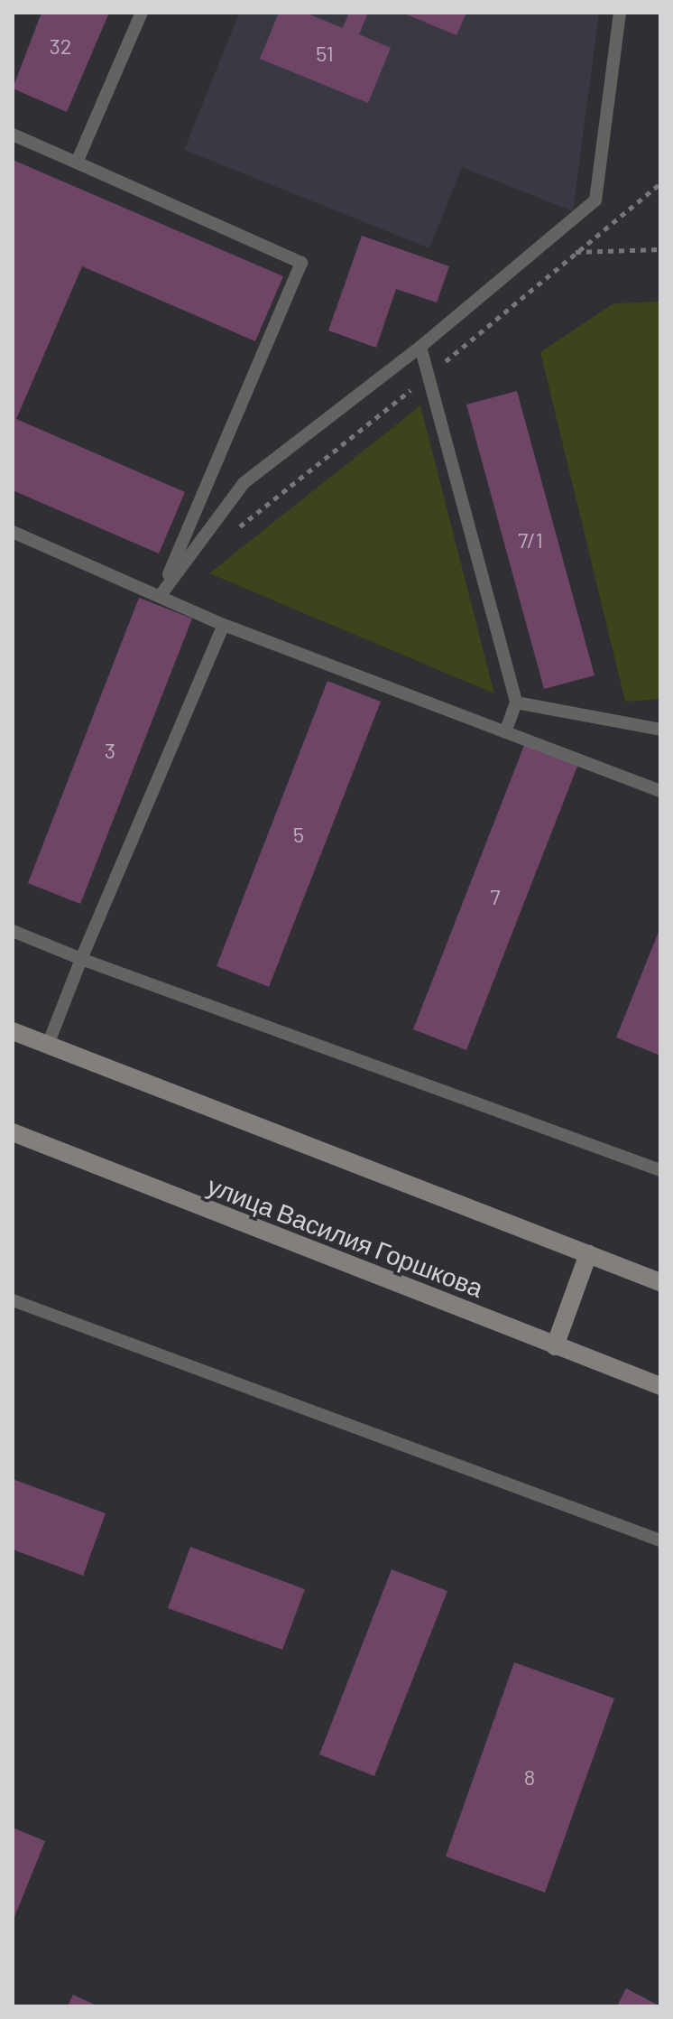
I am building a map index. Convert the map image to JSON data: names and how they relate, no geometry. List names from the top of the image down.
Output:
{
  "streets": {
    "main road": ["улица Василия Горшкова"]
  },
  "house_numbers": [
    "32",
    "51",
    "7/1",
    "3",
    "5",
    "7",
    "8"
  ]
}
